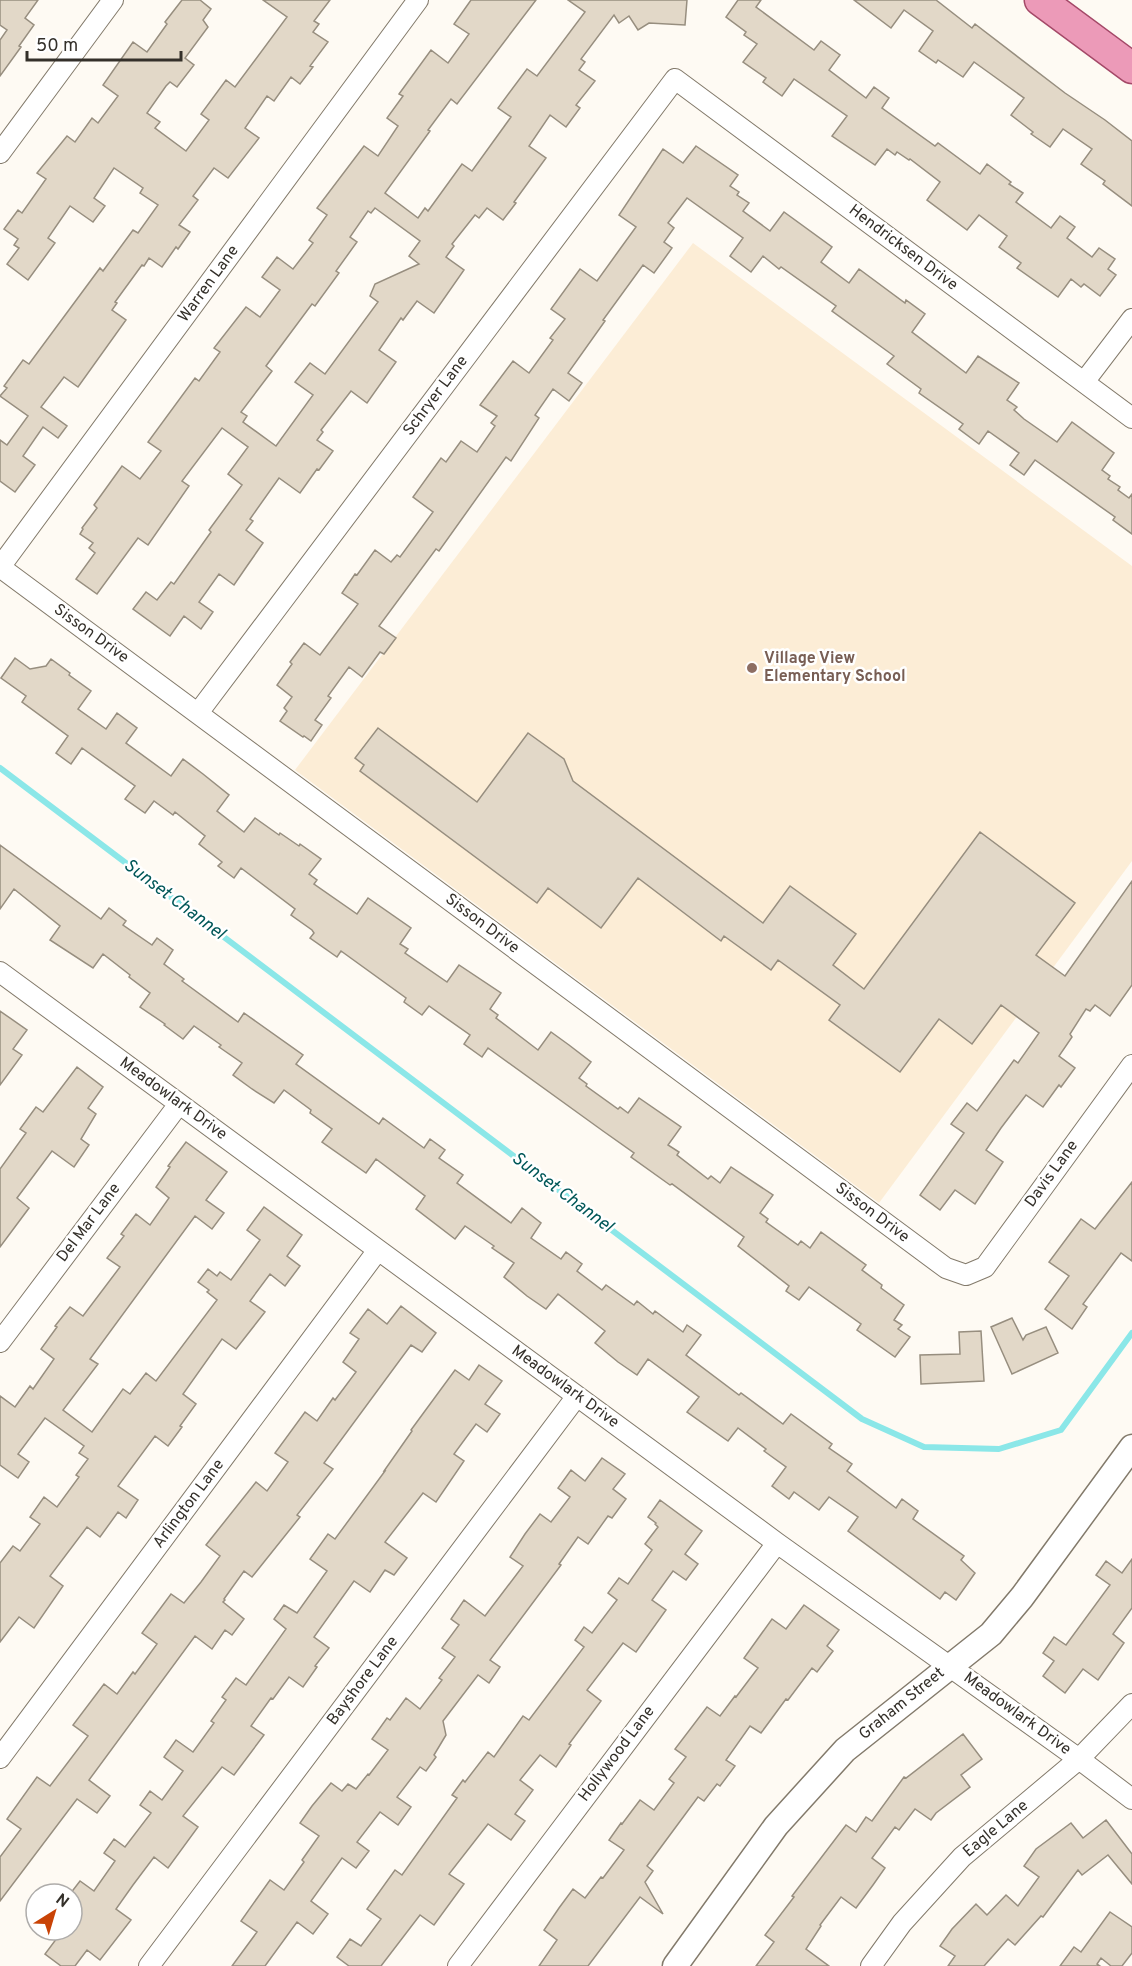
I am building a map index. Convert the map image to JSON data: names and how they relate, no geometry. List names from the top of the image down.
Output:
{
  "streets": {
    "street": [
      "Hendricksen Drive",
      "Warren Lane",
      "Schryer Lane",
      "Sisson Drive",
      "Meadowlark Drive",
      "Davis Lane",
      "Del Mar Lane",
      "Arlington Lane",
      "Bayshore Lane",
      "Graham Street",
      "Hollywood Lane",
      "Eagle Lane"
    ]
  },
  "crossings": [
    ["Hendricksen Drive", "Schryer Lane"],
    ["Warren Lane", "Sisson Drive"],
    ["Schryer Lane", "Sisson Drive"],
    ["Sisson Drive", "Davis Lane"],
    ["Meadowlark Drive", "Del Mar Lane"],
    ["Meadowlark Drive", "Arlington Lane"],
    ["Meadowlark Drive", "Bayshore Lane"],
    ["Meadowlark Drive", "Graham Street"],
    ["Meadowlark Drive", "Hollywood Lane"],
    ["Meadowlark Drive", "Eagle Lane"]
  ],
  "water": ["Sunset Channel"],
  "places": ["Village View Elementary School"],
  "scale_bar": "50 m",
  "north": "top right"
}
